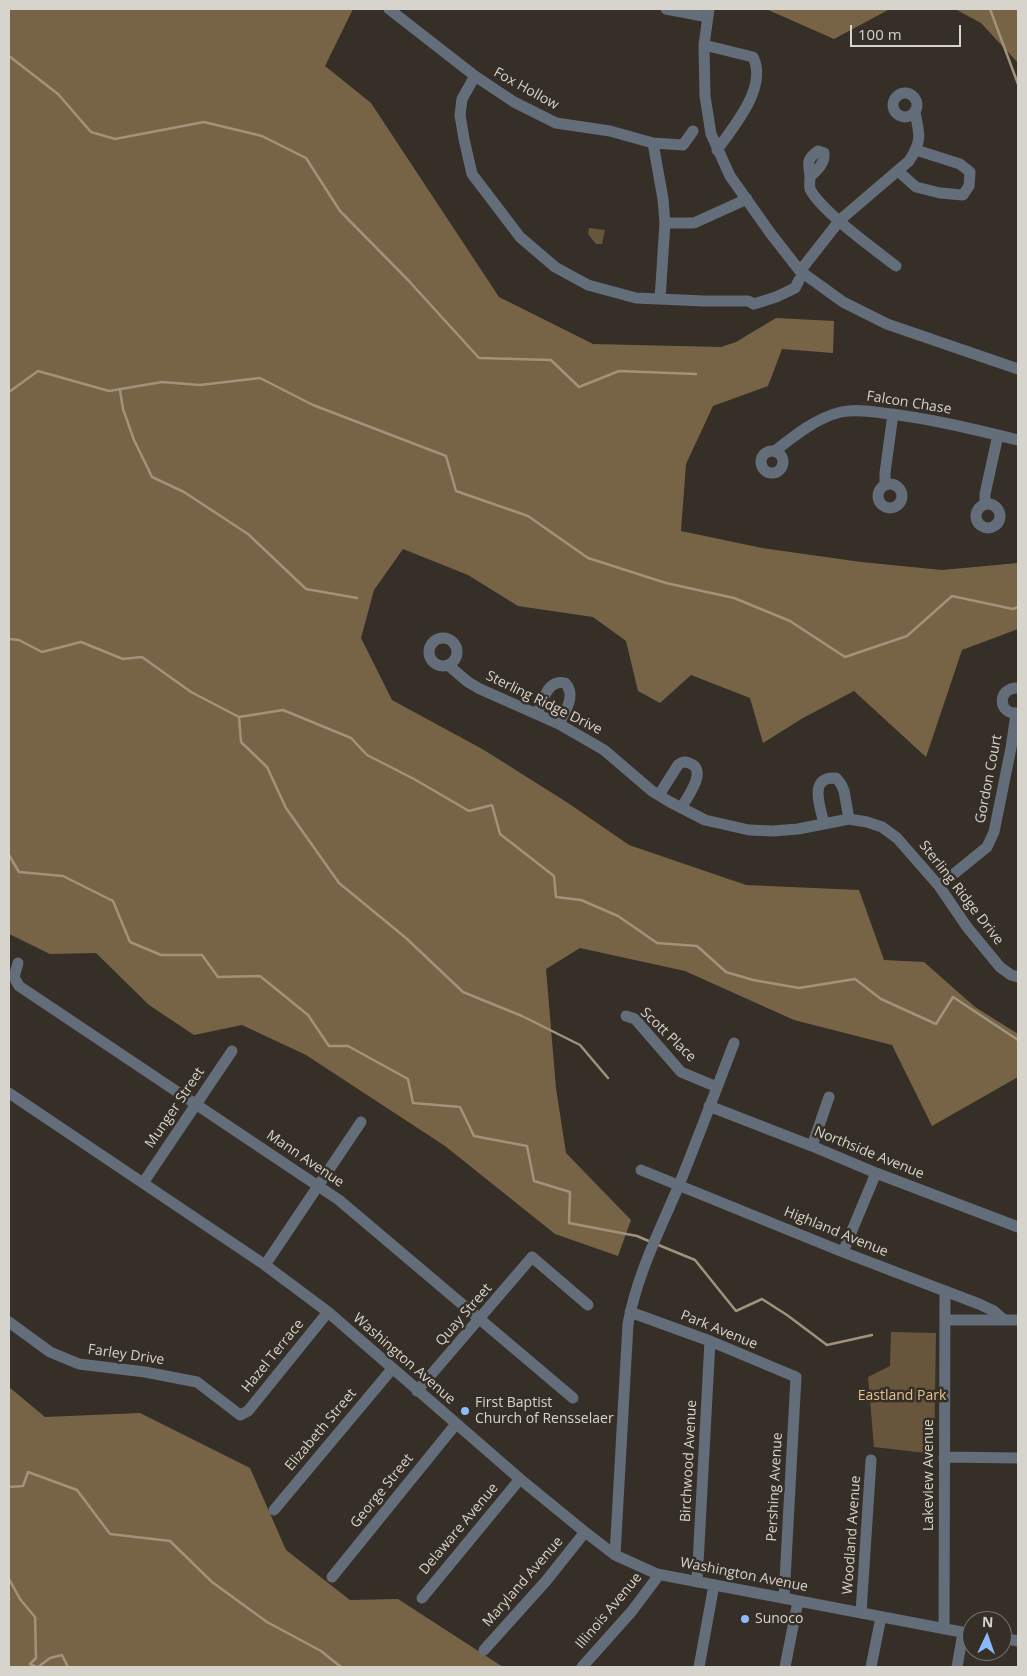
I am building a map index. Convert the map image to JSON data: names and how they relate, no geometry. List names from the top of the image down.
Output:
{
  "streets": {
    "street": [
      "Fox Hollow",
      "Falcon Chase",
      "Sterling Ridge Drive",
      "Gordon Court",
      "Scott Place",
      "Munger Street",
      "Northside Avenue",
      "Mann Avenue",
      "Highland Avenue",
      "Quay Street",
      "Park Avenue",
      "Farley Drive",
      "Hazel Terrace",
      "Washington Avenue",
      "Elizabeth Street",
      "Birchwood Avenue",
      "Lakeview Avenue",
      "Pershing Avenue",
      "George Street",
      "Delaware Avenue",
      "Woodland Avenue",
      "Maryland Avenue",
      "Illinois Avenue"
    ]
  },
  "crossings": [
    ["Sterling Ridge Drive", "Gordon Court"],
    ["Munger Street", "Mann Avenue"],
    ["Munger Street", "Washington Avenue"],
    ["Mann Avenue", "Quay Street"],
    ["Highland Avenue", "Lakeview Avenue"],
    ["Quay Street", "Washington Avenue"],
    ["Park Avenue", "Birchwood Avenue"],
    ["Park Avenue", "Pershing Avenue"],
    ["Farley Drive", "Hazel Terrace"],
    ["Hazel Terrace", "Washington Avenue"],
    ["Washington Avenue", "Elizabeth Street"],
    ["Washington Avenue", "Birchwood Avenue"],
    ["Washington Avenue", "Lakeview Avenue"],
    ["Washington Avenue", "Pershing Avenue"],
    ["Washington Avenue", "George Street"],
    ["Washington Avenue", "Delaware Avenue"],
    ["Washington Avenue", "Woodland Avenue"],
    ["Washington Avenue", "Maryland Avenue"],
    ["Washington Avenue", "Illinois Avenue"]
  ],
  "parks": ["Eastland Park"],
  "places": ["First Baptist Church of Rensselaer", "Sunoco"],
  "scale_bar": "100 m",
  "north": "top"
}
